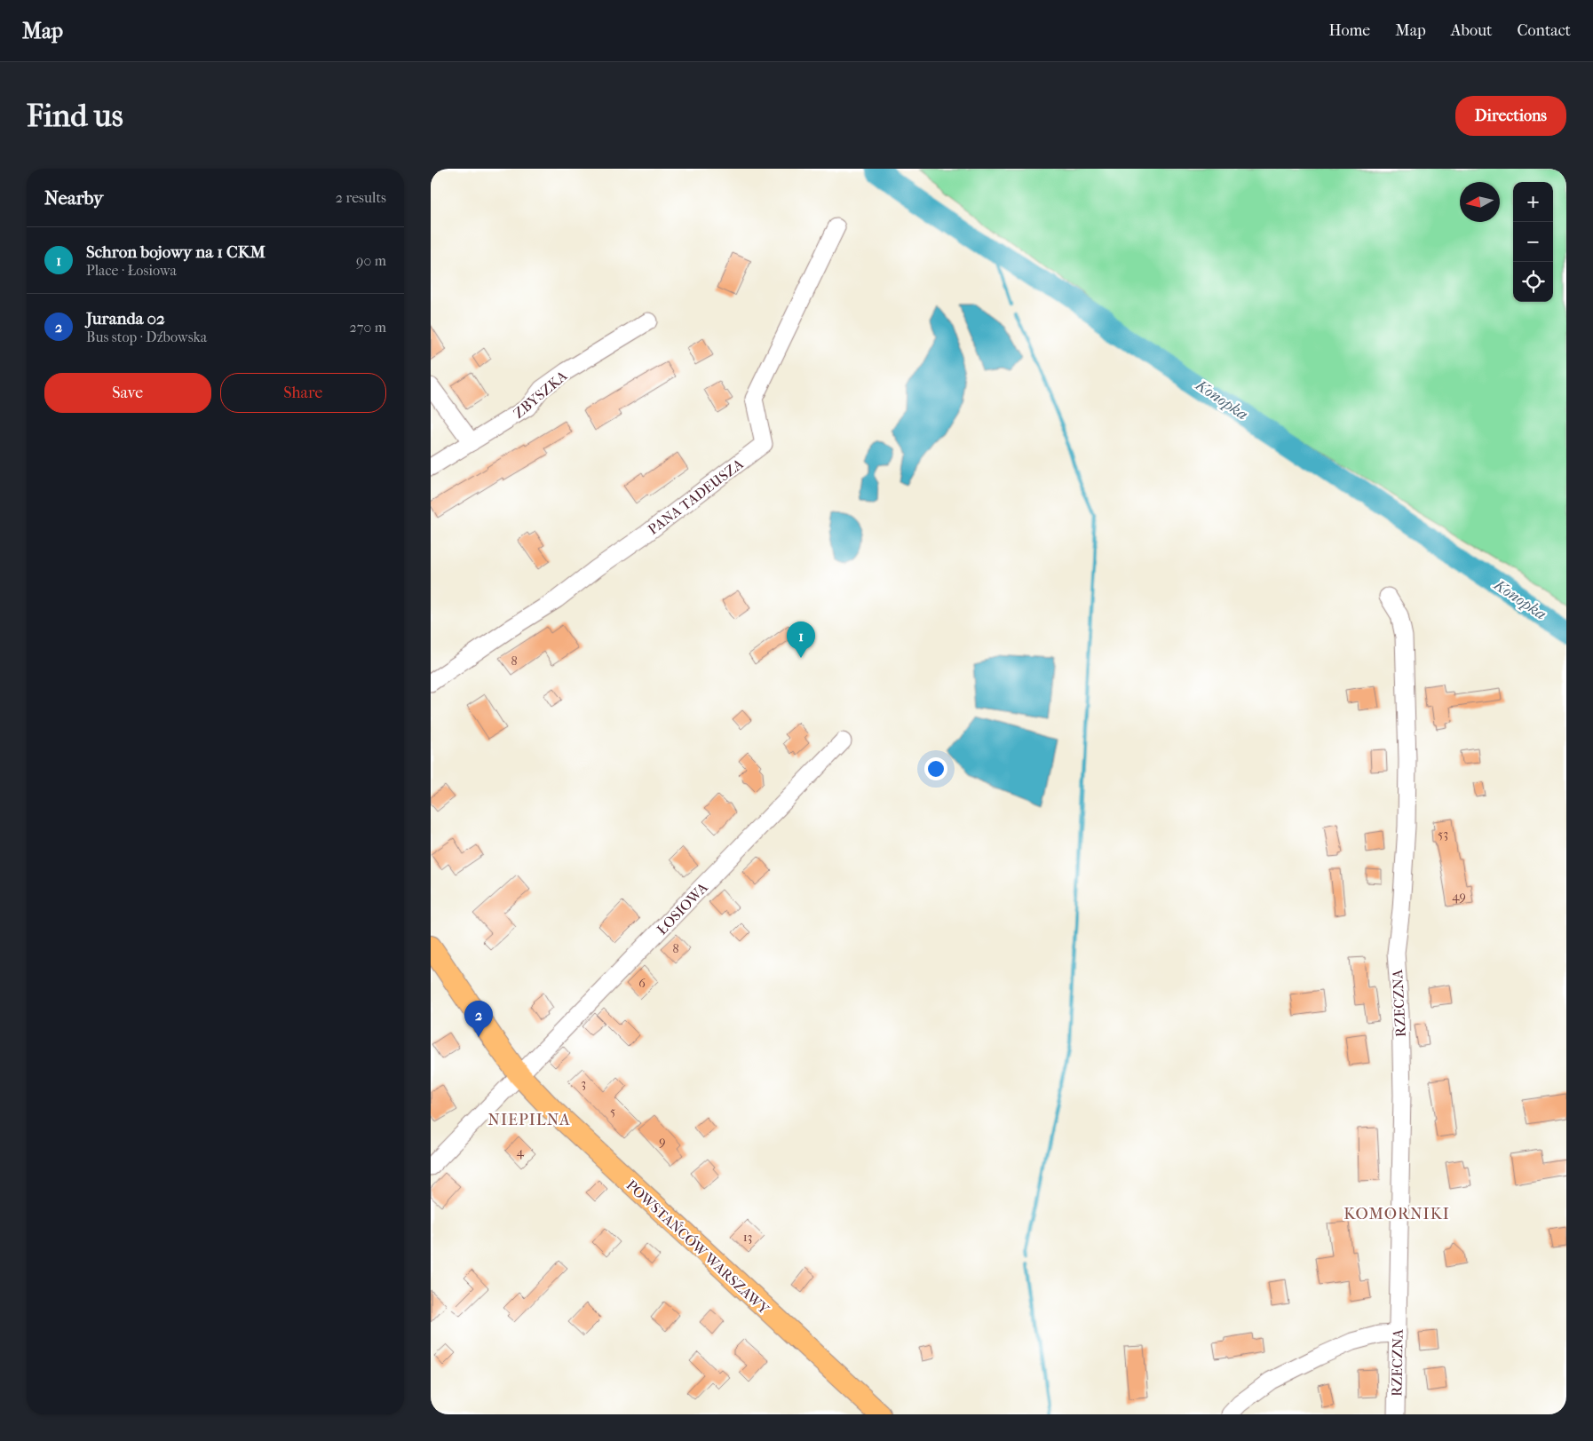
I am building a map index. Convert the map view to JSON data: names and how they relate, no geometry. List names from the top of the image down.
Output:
{
  "streets": {
    "main road": ["POWSTAŃCÓW WARSZAWY"],
    "street": [
      "ZBYSZKA",
      "PANA TADEUSZA",
      "ŁOSIOWA",
      "RZECZNA"
    ]
  },
  "crossings": [
    ["ŁOSIOWA", "POWSTAŃCÓW WARSZAWY"]
  ],
  "districts": ["NIEPILNA", "KOMORNIKI"],
  "water": ["Konopka"],
  "house_numbers": [
    "8",
    "53",
    "49",
    "8",
    "6",
    "3",
    "5",
    "9",
    "4",
    "13"
  ],
  "north": "left",
  "page": {
    "header": "Map",
    "nav": [
      "Home",
      "Map",
      "About",
      "Contact"
    ],
    "buttons": [
      "Directions",
      ["Save", "Share"]
    ],
    "title": "Find us",
    "heading": ["Nearby", "2 results"],
    "map_buttons": ["+", "−"],
    "list": [
      {
        "mark": "1",
        "name": "Schron bojowy na 1 CKM",
        "note": "Place · Łosiowa",
        "value": "90 m"
      },
      {
        "mark": "2",
        "name": "Juranda 02",
        "note": "Bus stop · Dźbowska",
        "value": "270 m"
      }
    ],
    "pins": ["1", "2"]
  }
}
